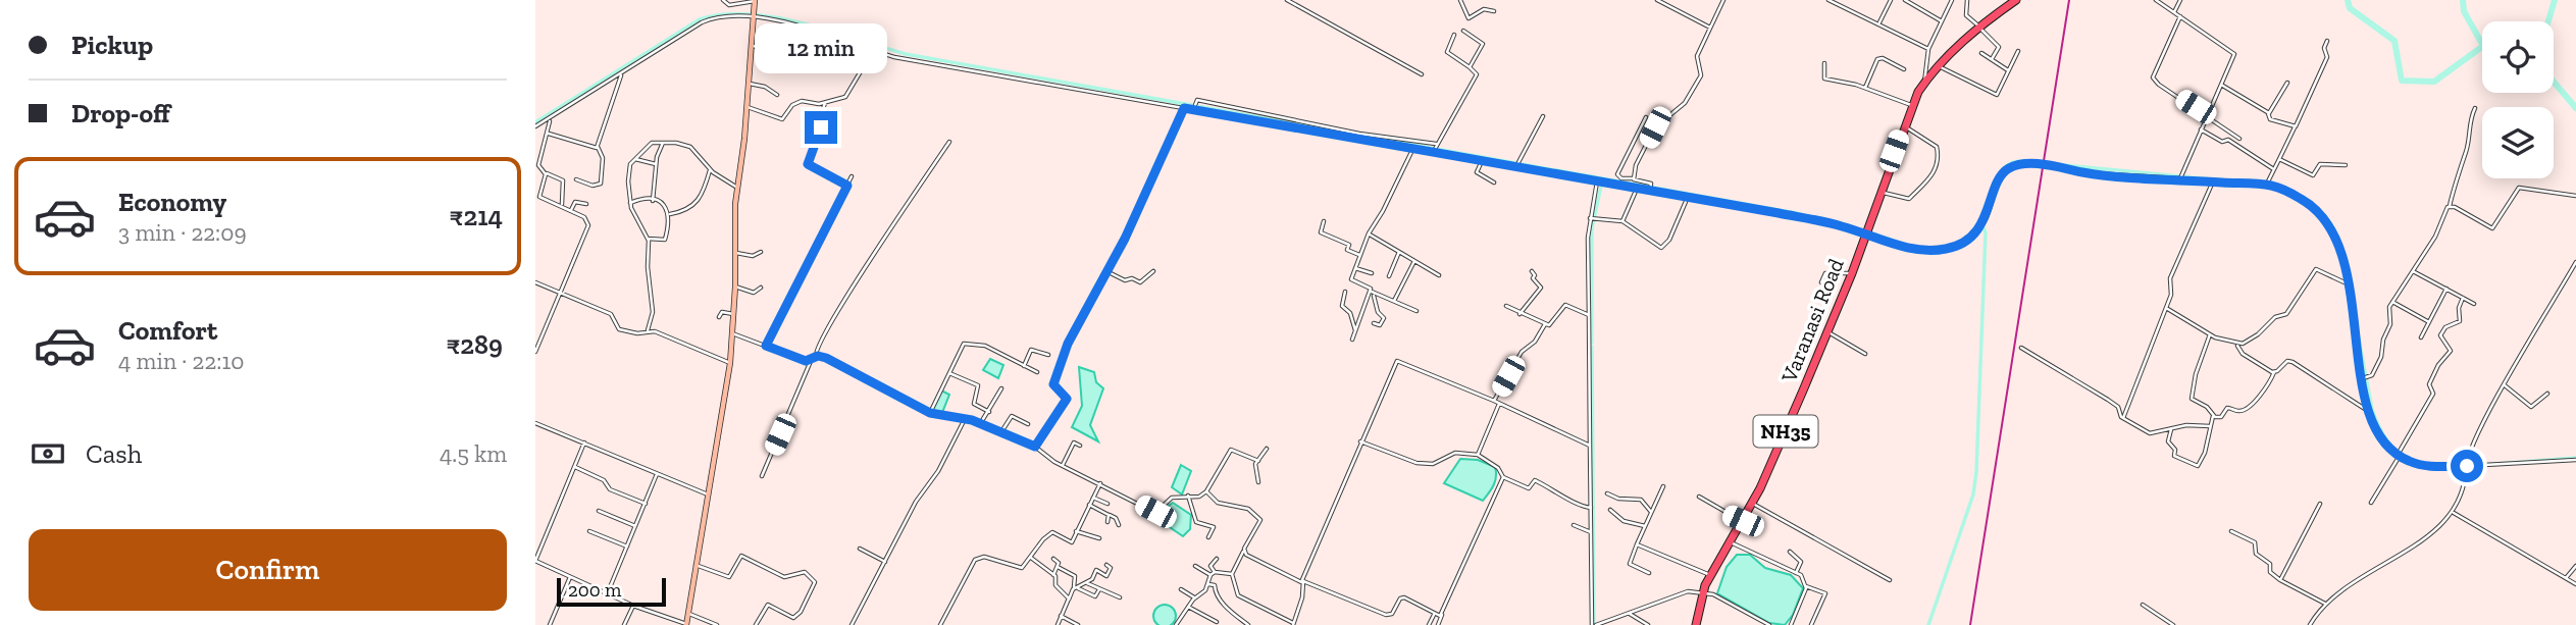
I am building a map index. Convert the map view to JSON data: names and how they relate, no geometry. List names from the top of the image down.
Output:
{
  "streets": {
    "highway": ["Varanasi Road", "NH35"]
  },
  "scale_bar": "200 m",
  "page": {
    "banner": ["Pickup", "Drop-off"],
    "bubble": "12 min",
    "list": [
      {
        "name": "Economy",
        "note": "3 min · 22:09",
        "value": "₹214"
      },
      {
        "name": "Comfort",
        "note": "4 min · 22:10",
        "value": "₹289"
      }
    ],
    "pay": ["Cash", "4.5 km"],
    "buttons": "Confirm",
    "scale": "200 m"
  }
}
